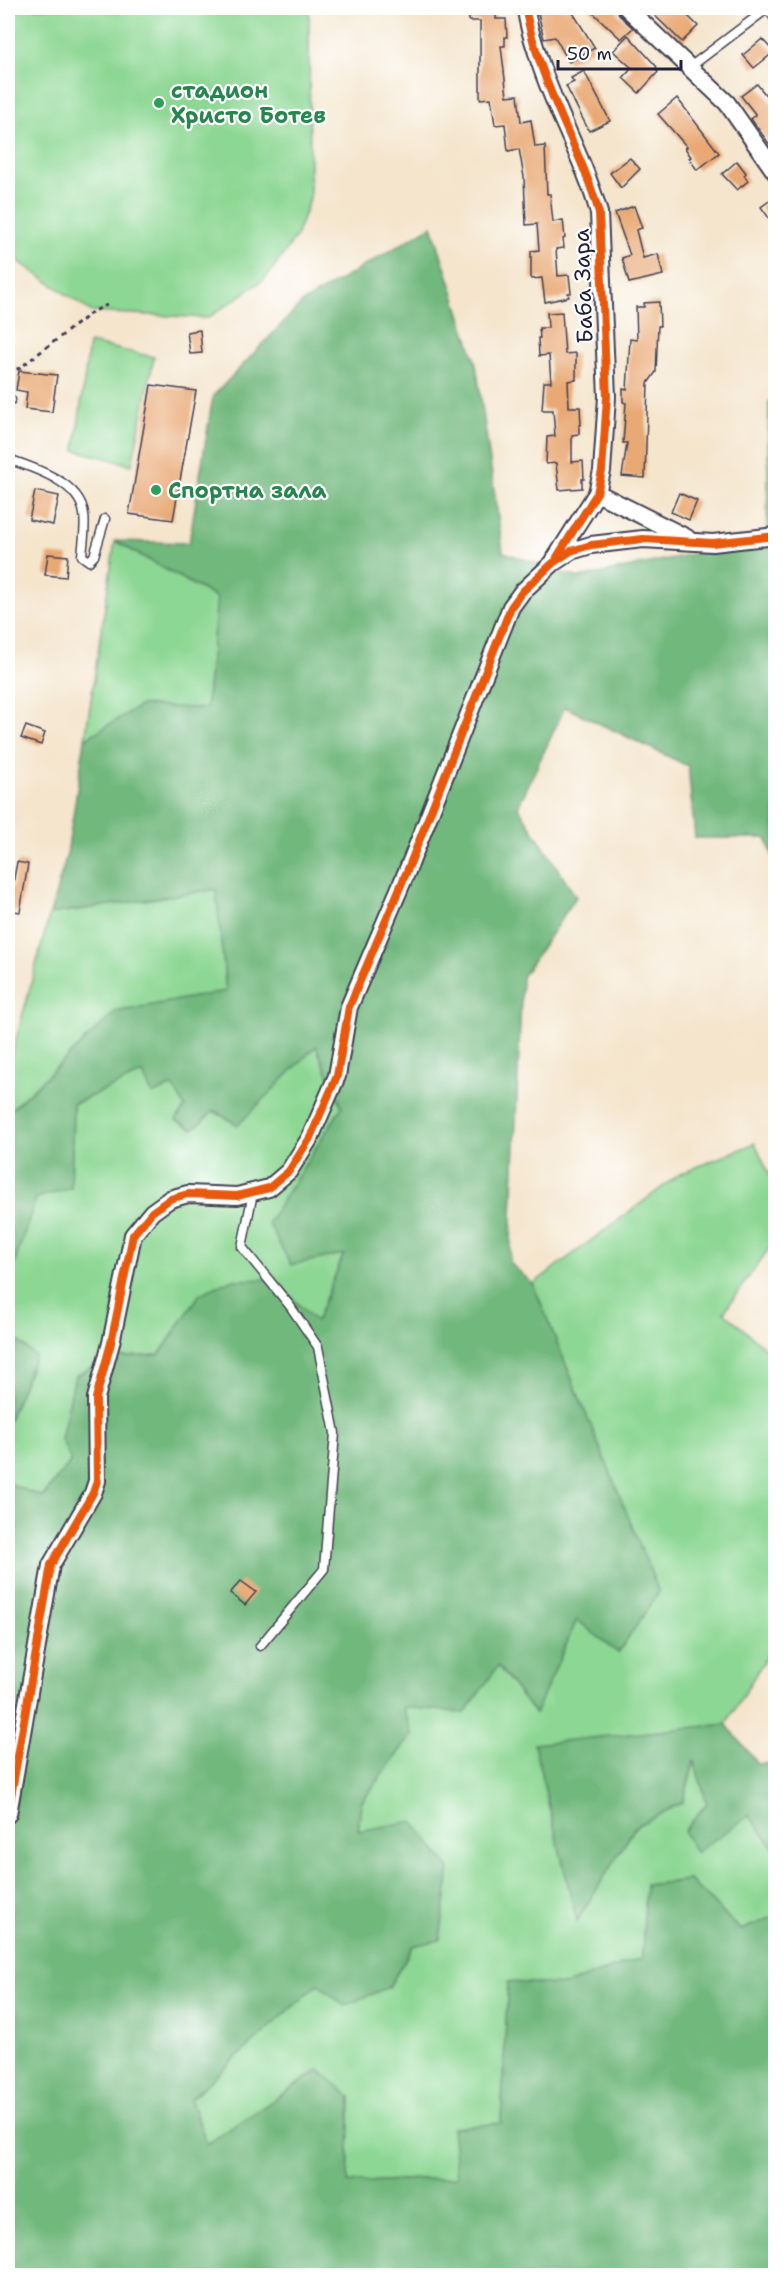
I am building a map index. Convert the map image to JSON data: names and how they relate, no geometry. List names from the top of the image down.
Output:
{
  "streets": {
    "street": ["Баба Зара"]
  },
  "places": ["стадион Христо Ботев", "Спортна зала"],
  "scale_bar": "50 m"
}
